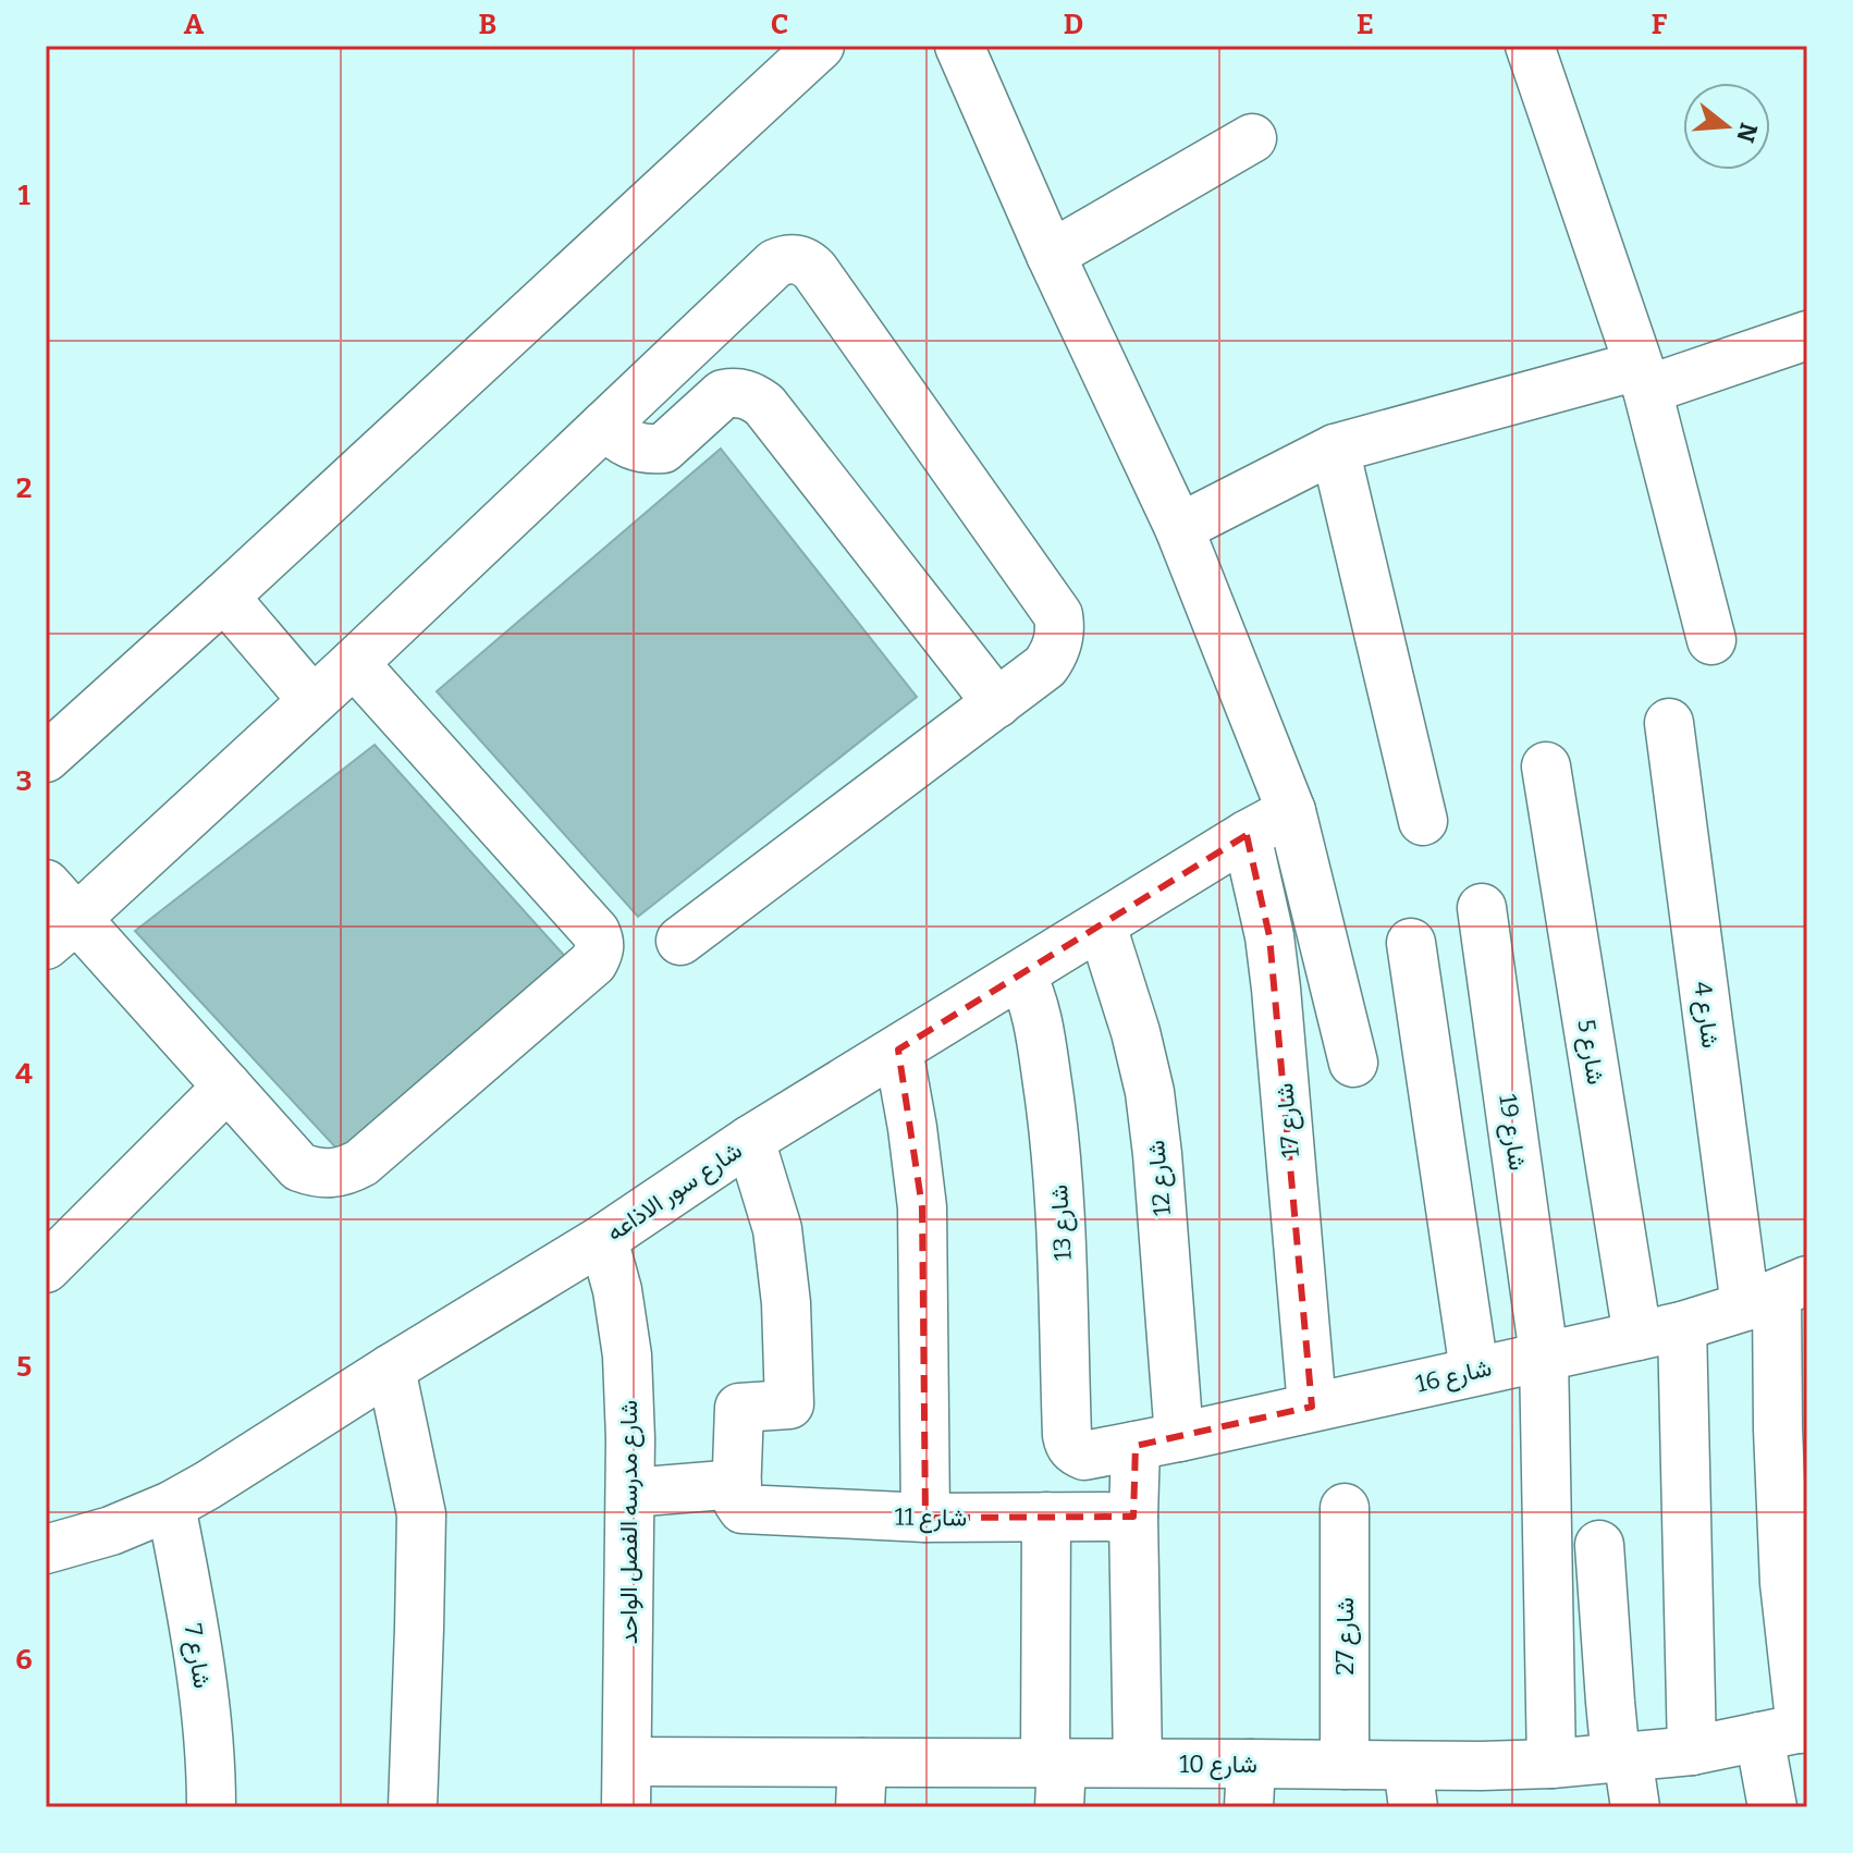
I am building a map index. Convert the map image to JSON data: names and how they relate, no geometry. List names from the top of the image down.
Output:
{
  "streets": {
    "street": [
      "شارع 4",
      "شارع 5",
      "شارع 17",
      "شارع 19",
      "شارع 12",
      "شارع سور الاذاعه",
      "شارع 13",
      "شارع 16",
      "شارع 11",
      "شارع مدرسه الفصل الواحد",
      "شارع 27",
      "شارع 7",
      "شارع 10"
    ]
  },
  "crossings": [
    ["شارع 4", "شارع 16"],
    ["شارع 4", "شارع 10"],
    ["شارع 5", "شارع 16"],
    ["شارع 17", "شارع سور الاذاعه"],
    ["شارع 17", "شارع 16"],
    ["شارع 19", "شارع 16"],
    ["شارع 19", "شارع 10"],
    ["شارع 12", "شارع سور الاذاعه"],
    ["شارع 12", "شارع 13"],
    ["شارع 12", "شارع 16"],
    ["شارع 12", "شارع 11"],
    ["شارع 12", "شارع 10"],
    ["شارع سور الاذاعه", "شارع 13"],
    ["شارع سور الاذاعه", "شارع مدرسه الفصل الواحد"],
    ["شارع سور الاذاعه", "شارع 7"],
    ["شارع 13", "شارع 16"],
    ["شارع مدرسه الفصل الواحد", "شارع 10"],
    ["شارع 27", "شارع 10"]
  ],
  "north": "right",
  "grid": {
    "columns": [
      "A",
      "B",
      "C",
      "D",
      "E",
      "F"
    ],
    "rows": [
      "1",
      "2",
      "3",
      "4",
      "5",
      "6"
    ]
  }
}
